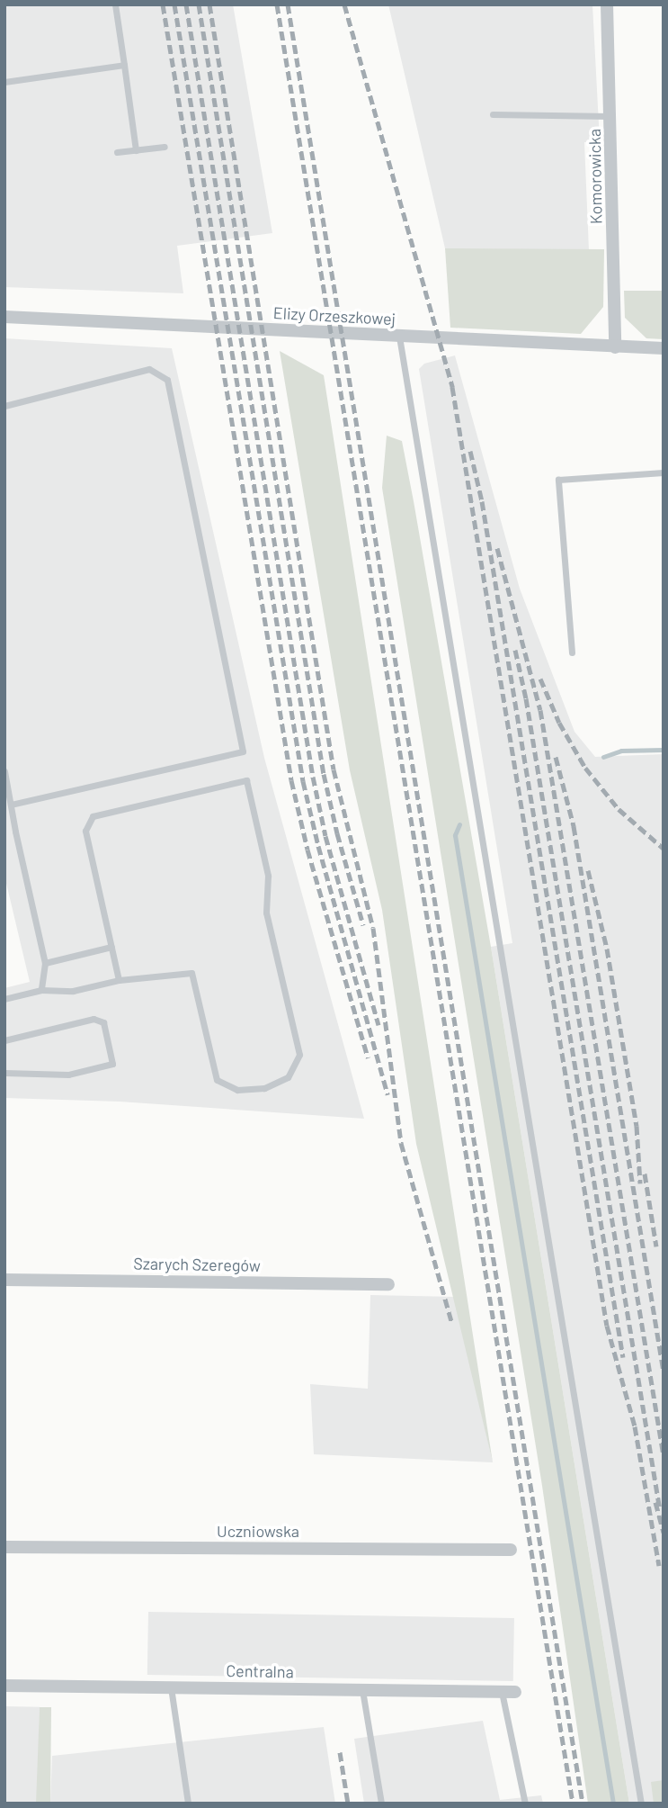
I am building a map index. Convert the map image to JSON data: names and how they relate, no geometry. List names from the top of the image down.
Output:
{
  "streets": {
    "street": [
      "Komorowicka",
      "Elizy Orzeszkowej",
      "Szarych Szeregów",
      "Uczniowska",
      "Centralna"
    ]
  },
  "crossings": [
    ["Komorowicka", "Elizy Orzeszkowej"]
  ]
}
